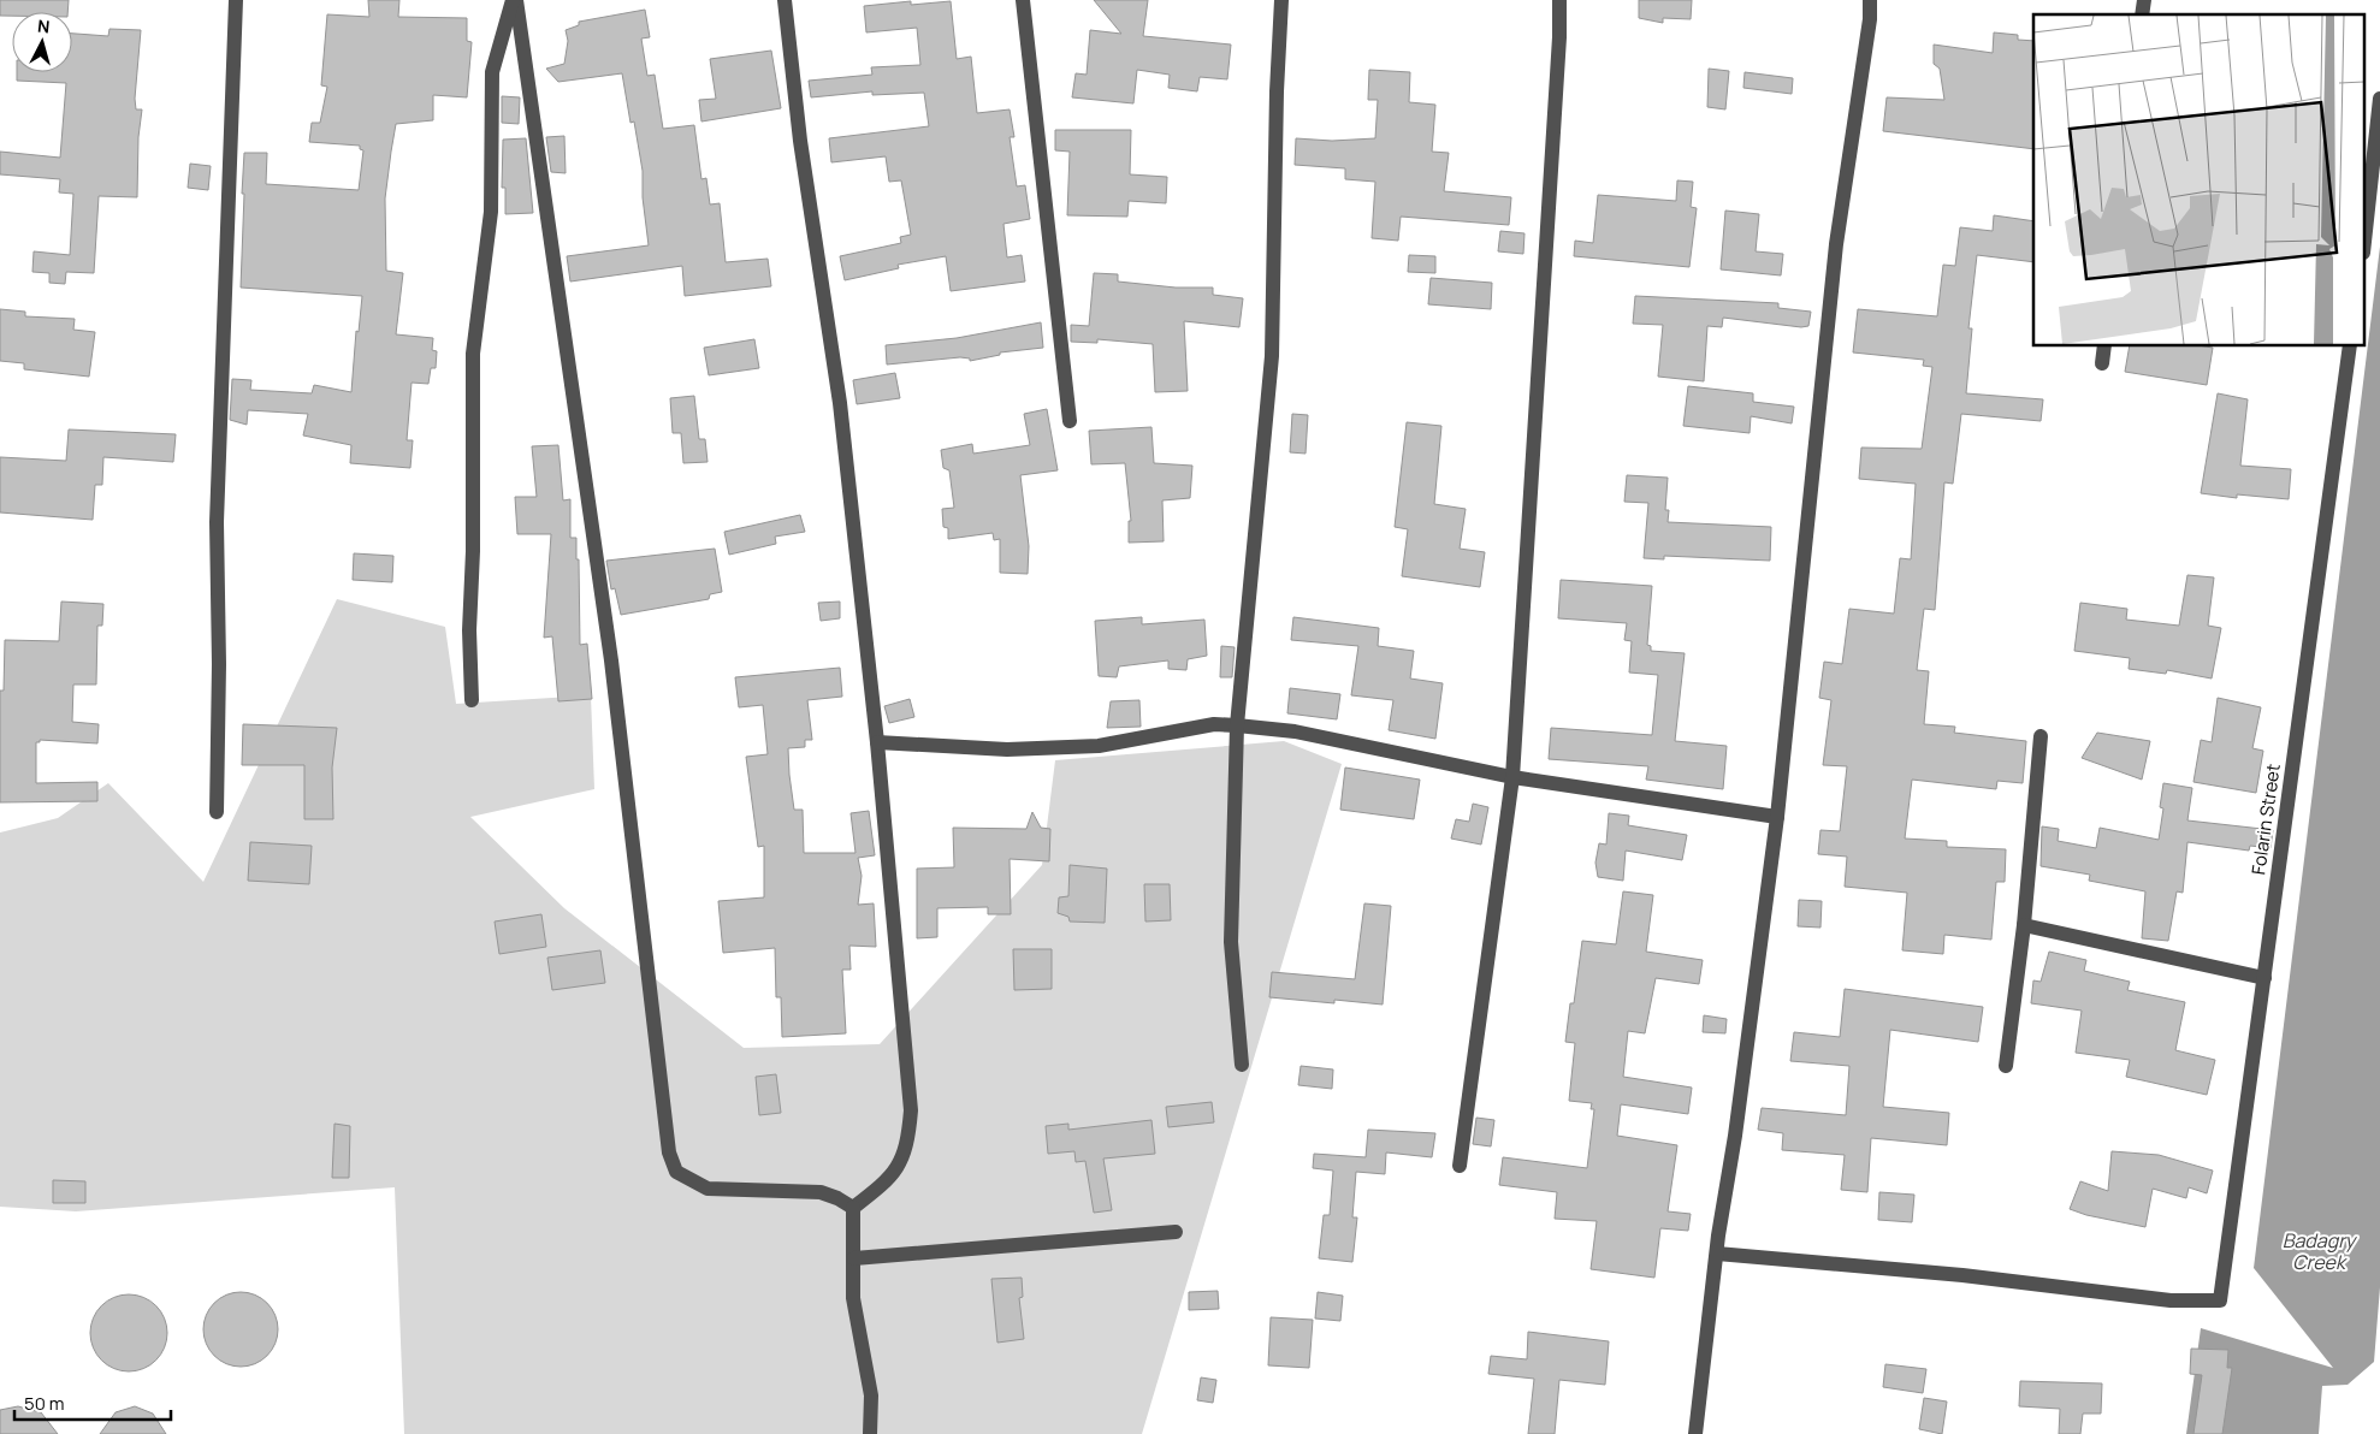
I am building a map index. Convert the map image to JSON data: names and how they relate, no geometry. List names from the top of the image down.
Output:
{
  "streets": {
    "street": ["Folarin Street"]
  },
  "water": ["Badagry Creek"],
  "scale_bar": "50 m",
  "north": "top"
}
